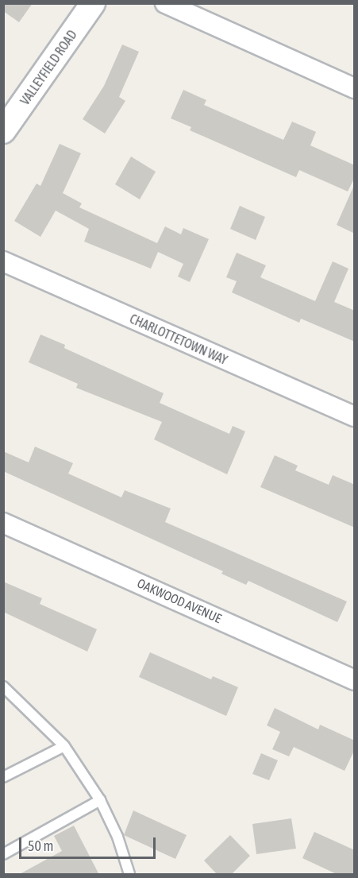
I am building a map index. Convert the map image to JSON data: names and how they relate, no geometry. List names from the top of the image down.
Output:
{
  "streets": {
    "street": ["VALLEYFIELD ROAD", "CHARLOTTETOWN WAY", "OAKWOOD AVENUE"]
  },
  "scale_bar": "50 m"
}
